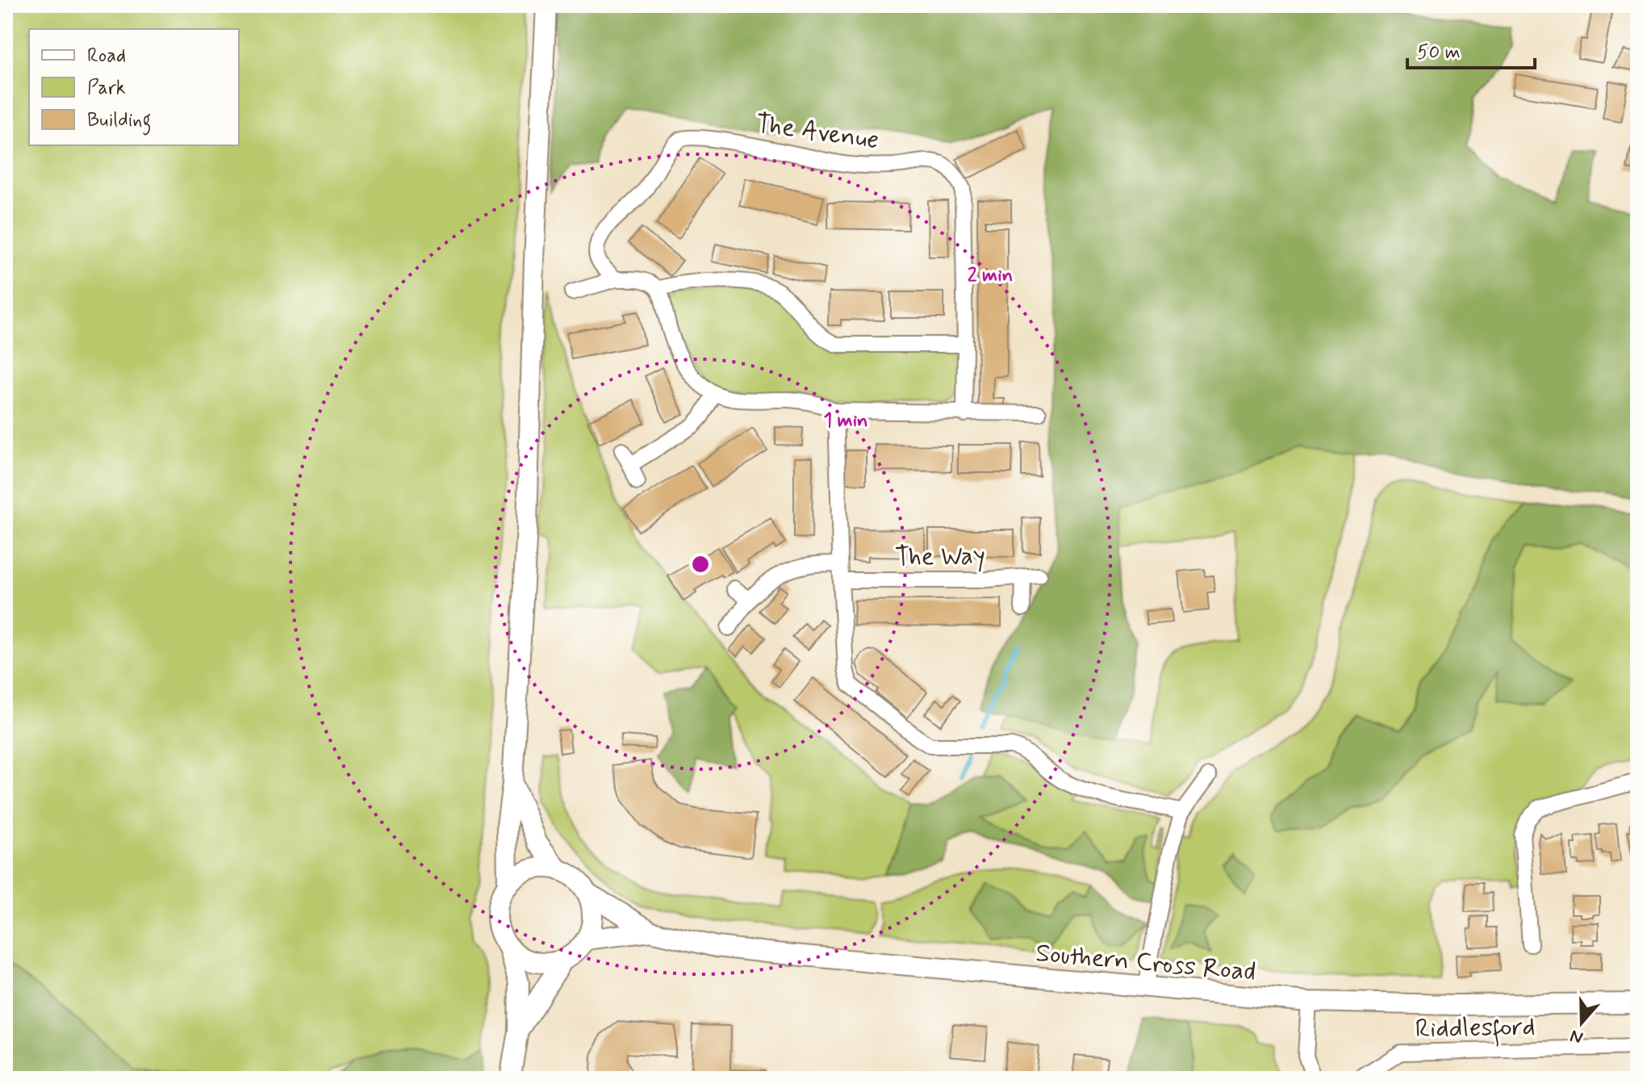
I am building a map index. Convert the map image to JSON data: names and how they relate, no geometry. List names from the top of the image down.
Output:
{
  "streets": {
    "main road": ["Southern Cross Road"],
    "street": ["The Avenue", "The Way", "Riddlesford"]
  },
  "legend": ["Road", "Park", "Building"],
  "scale_bar": "50 m",
  "north": "bottom",
  "rings": ["2 min", "1 min"]
}
